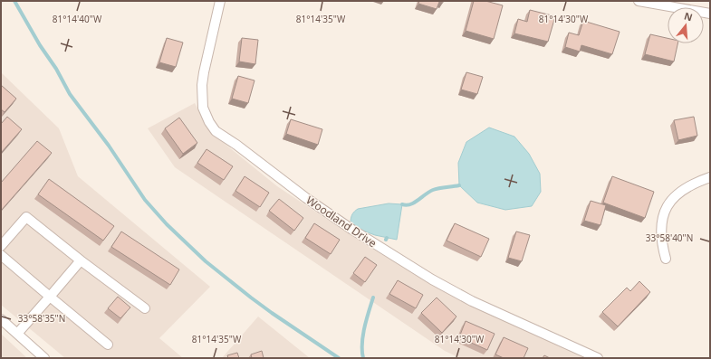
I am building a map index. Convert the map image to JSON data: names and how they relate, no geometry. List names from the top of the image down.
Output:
{
  "streets": {
    "street": ["Woodland Drive"]
  },
  "north": "top",
  "coordinates": [
    "81°14'40\"W",
    "81°14'35\"W",
    "81°14'30\"W",
    "33°58'40\"N",
    "33°58'35\"N"
  ]
}
